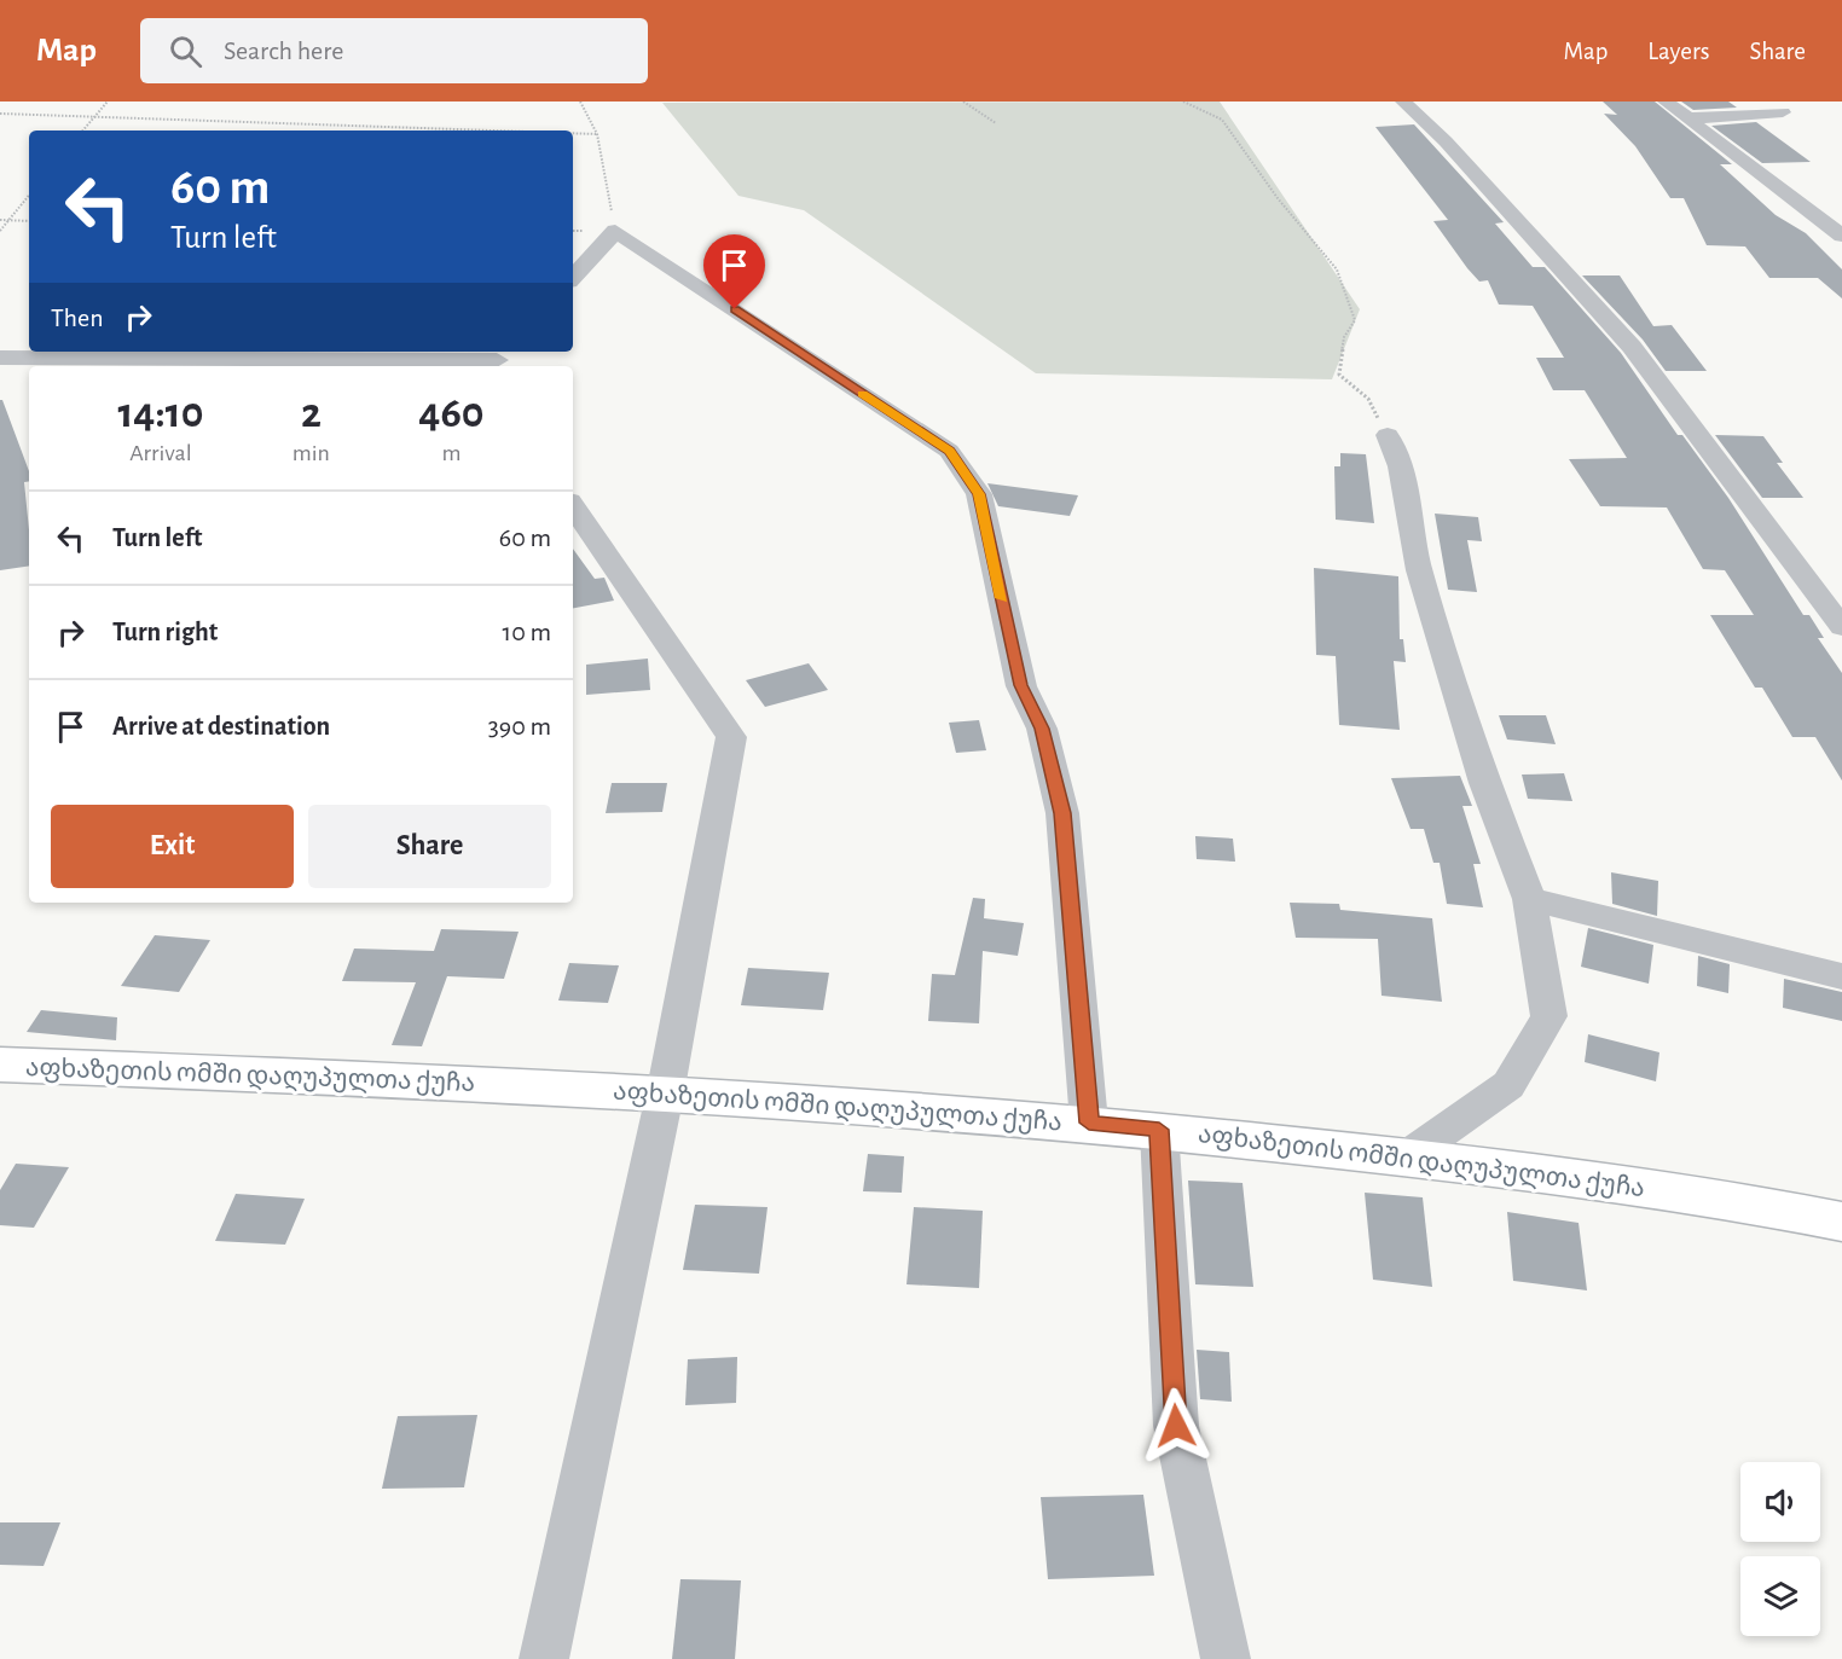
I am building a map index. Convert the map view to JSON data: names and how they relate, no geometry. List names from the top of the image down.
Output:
{
  "streets": {
    "main road": ["აფხაზეთის ომში დაღუპულთა ქუჩა"]
  },
  "page": {
    "header": "Map",
    "search": "Search here",
    "nav": ["Map", "Layers", "Share"],
    "turn": ["60 m", "Turn left"],
    "then": "Then",
    "eta": [
      "14:10",
      "Arrival",
      "2",
      "min",
      "460",
      "m"
    ],
    "list": [
      {
        "name": "Turn left",
        "value": "60 m"
      },
      {
        "name": "Turn right",
        "value": "10 m"
      },
      {
        "name": "Arrive at destination",
        "value": "390 m"
      }
    ],
    "buttons": ["Exit", "Share"]
  }
}
